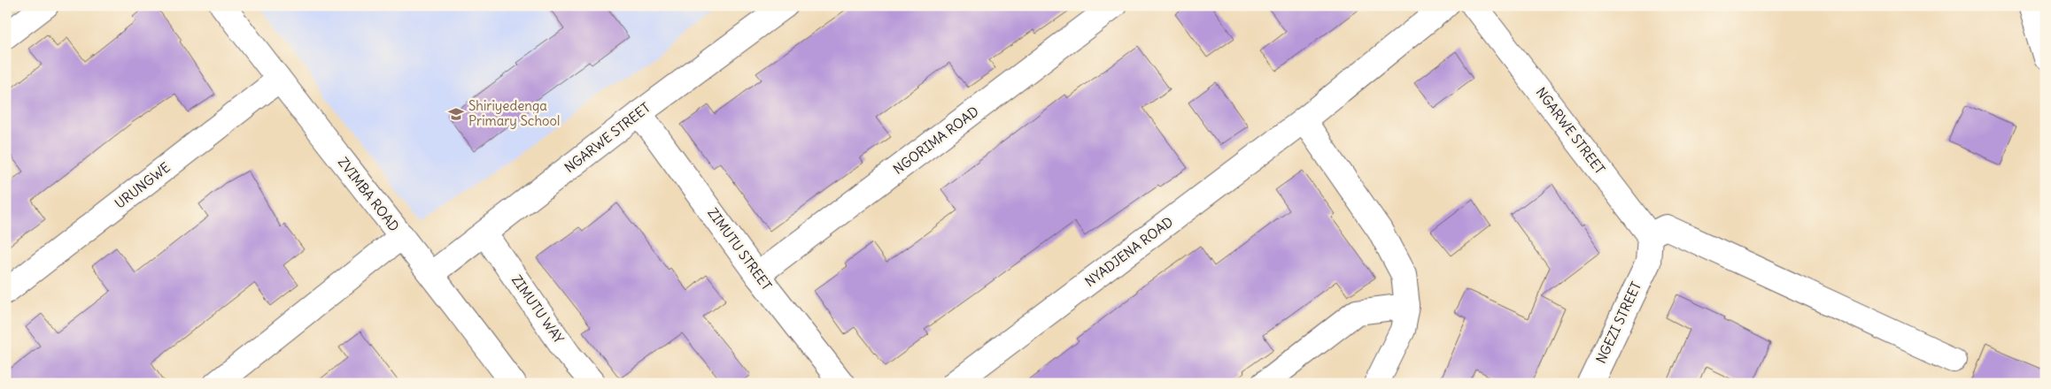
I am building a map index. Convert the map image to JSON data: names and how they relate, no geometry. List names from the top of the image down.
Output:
{
  "streets": {
    "street": [
      "NGARWE STREET",
      "NGORIMA ROAD",
      "URUNGWE",
      "ZVIMBA ROAD",
      "ZIMUTU STREET",
      "NYADJENA ROAD",
      "ZIMUTU WAY",
      "NGEZI STREET"
    ]
  },
  "crossings": [
    ["NGARWE STREET", "ZVIMBA ROAD"],
    ["NGARWE STREET", "ZIMUTU STREET"],
    ["NGARWE STREET", "ZIMUTU WAY"],
    ["NGARWE STREET", "NGEZI STREET"],
    ["NGORIMA ROAD", "ZIMUTU STREET"],
    ["URUNGWE", "ZVIMBA ROAD"]
  ],
  "places": {
    "school or university": ["Shiriyedenga Primary School"]
  }
}
